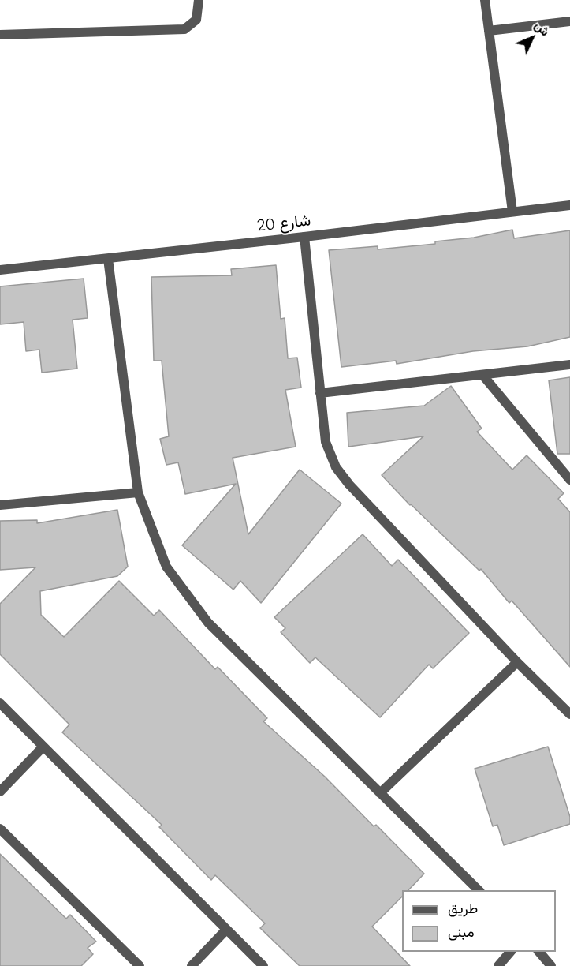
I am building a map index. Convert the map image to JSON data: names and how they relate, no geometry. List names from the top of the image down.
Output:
{
  "streets": {
    "street": ["شارع 20"]
  },
  "legend": ["طريق", "مبنى"],
  "north": "top right"
}
